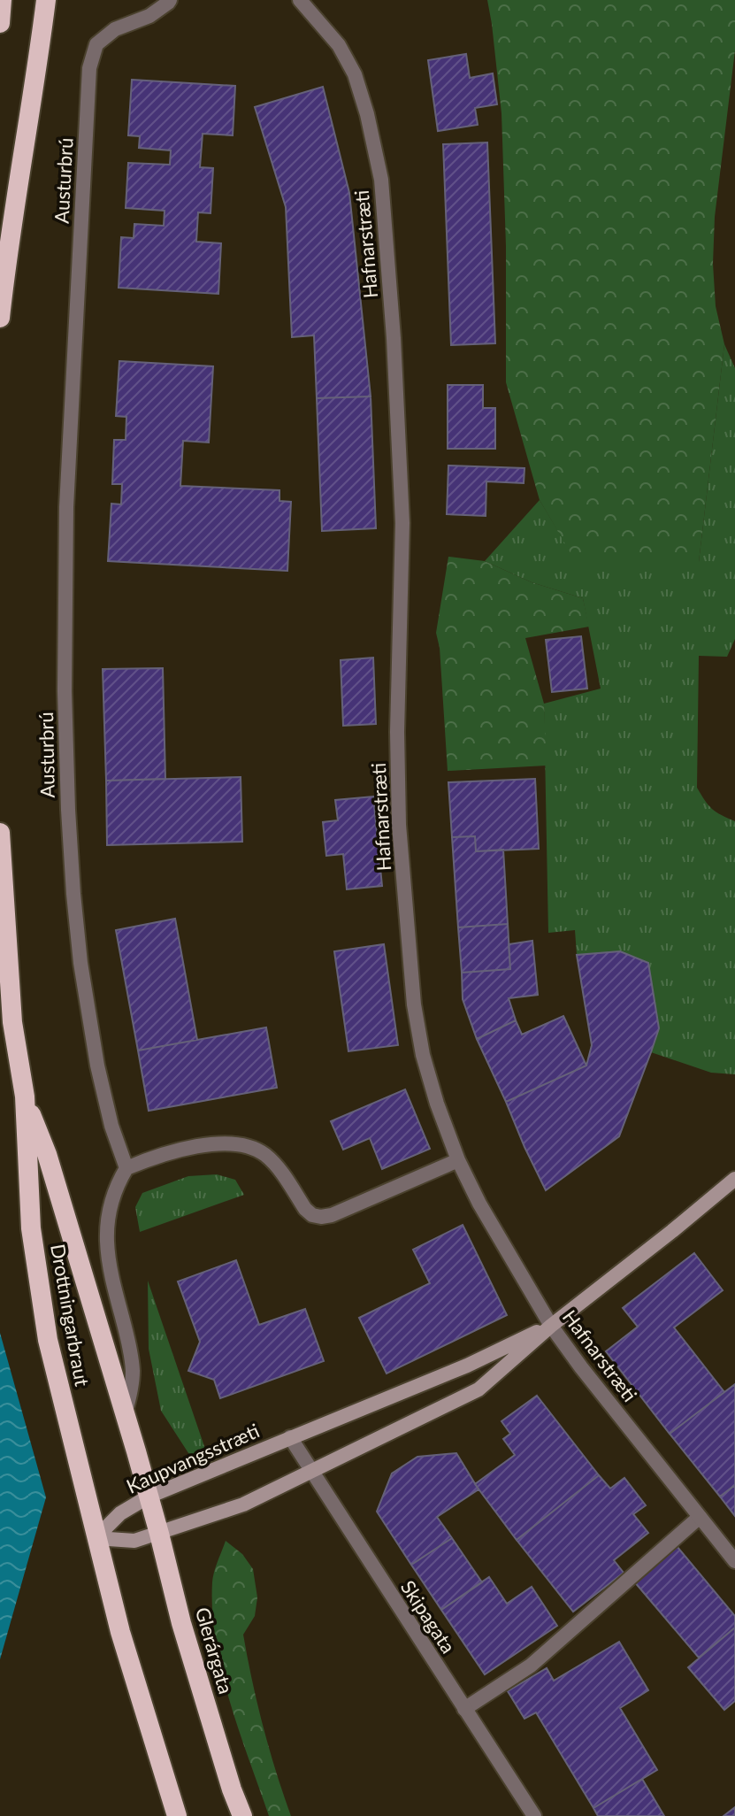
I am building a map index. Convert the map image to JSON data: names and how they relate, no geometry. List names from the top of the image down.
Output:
{
  "streets": {
    "highway": ["Drottningarbraut", "Glerárgata"],
    "main road": ["Kaupvangsstræti"],
    "street": ["Austurbrú", "Hafnarstræti", "Skipagata"]
  },
  "crossings": [
    ["Austurbrú", "Drottningarbraut"],
    ["Hafnarstræti", "Kaupvangsstræti"],
    ["Drottningarbraut", "Kaupvangsstræti"],
    ["Drottningarbraut", "Glerárgata"],
    ["Kaupvangsstræti", "Skipagata"],
    ["Kaupvangsstræti", "Glerárgata"]
  ]
}
